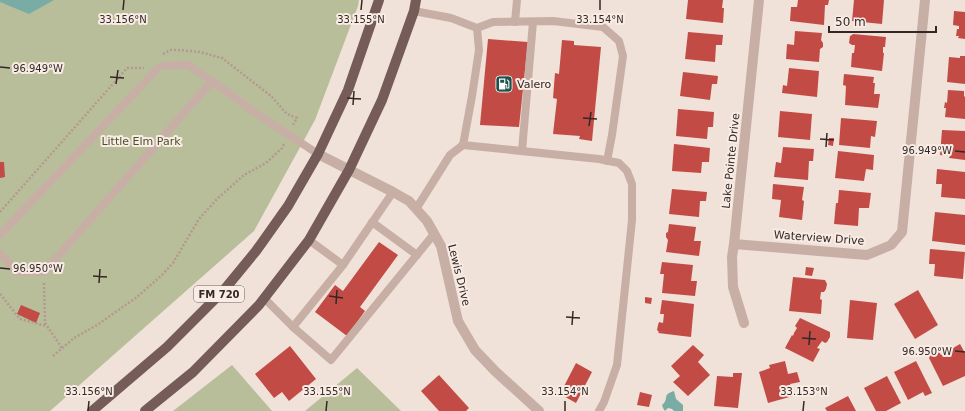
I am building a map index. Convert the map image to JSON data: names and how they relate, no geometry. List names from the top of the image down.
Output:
{
  "streets": {
    "main road": ["FM 720"],
    "street": ["Lake Pointe Drive", "Waterview Drive", "Lewis Drive"]
  },
  "crossings": [
    ["Lake Pointe Drive", "Waterview Drive"],
    ["Lewis Drive", "FM 720"]
  ],
  "parks": ["Little Elm Park"],
  "places": {
    "fuel station": ["Valero"]
  },
  "scale_bar": "50 m",
  "coordinates": [
    "33.156°N",
    "33.155°N",
    "33.154°N",
    "96.949°W",
    "96.950°W",
    "33.153°N"
  ]
}
